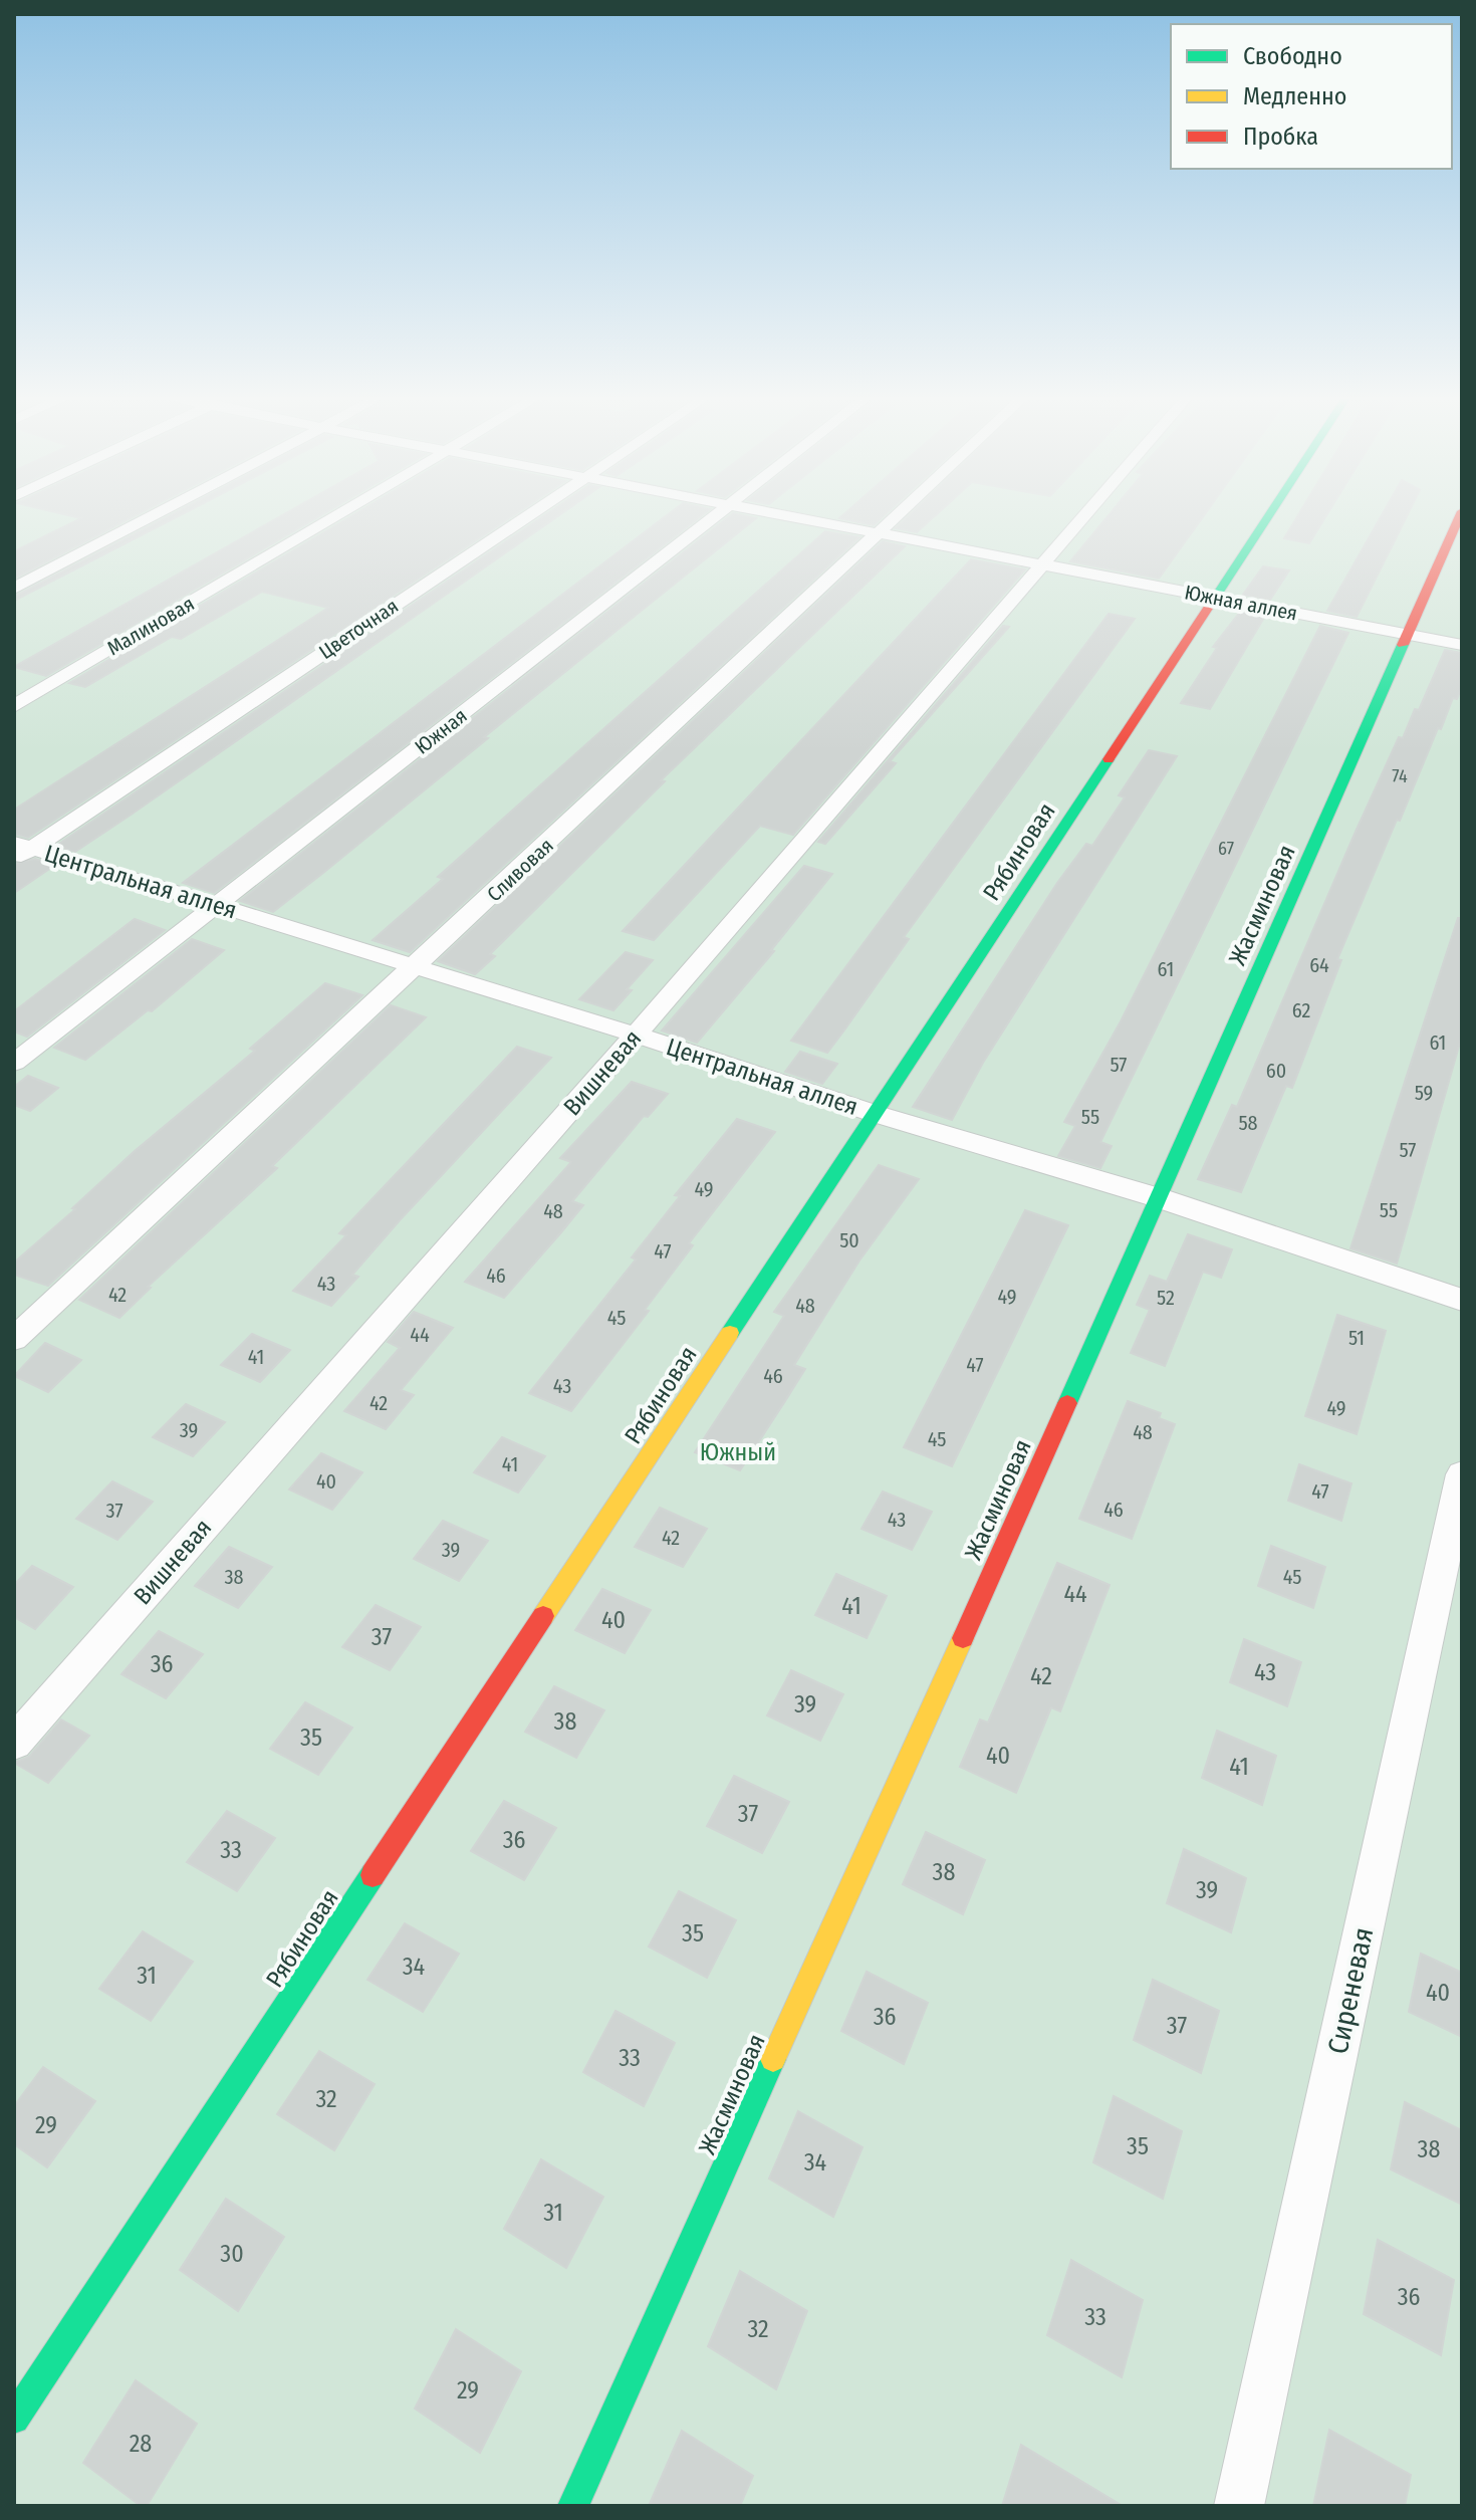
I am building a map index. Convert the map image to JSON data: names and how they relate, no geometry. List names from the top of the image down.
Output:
{
  "streets": {
    "street": [
      "Южная аллея",
      "Малиновая",
      "Цветочная",
      "Южная",
      "Рябиновая",
      "Сливовая",
      "Центральная аллея",
      "Жасминовая",
      "Вишневая",
      "Сиреневая"
    ]
  },
  "crossings": [
    ["Южная аллея", "Рябиновая"],
    ["Южная аллея", "Сливовая"],
    ["Южная аллея", "Жасминовая"],
    ["Южная аллея", "Вишневая"],
    ["Цветочная", "Центральная аллея"],
    ["Южная", "Центральная аллея"],
    ["Рябиновая", "Центральная аллея"],
    ["Сливовая", "Центральная аллея"],
    ["Центральная аллея", "Жасминовая"],
    ["Центральная аллея", "Вишневая"]
  ],
  "parks": ["Южный"],
  "house_numbers": [
    "74",
    "67",
    "64",
    "61",
    "62",
    "61",
    "57",
    "60",
    "59",
    "55",
    "58",
    "57",
    "49",
    "55",
    "48",
    "50",
    "47",
    "46",
    "43",
    "42",
    "49",
    "52",
    "48",
    "45",
    "44",
    "51",
    "41",
    "47",
    "46",
    "43",
    "42",
    "49",
    "39",
    "48",
    "45",
    "41",
    "40",
    "47",
    "46",
    "37",
    "43",
    "42",
    "39",
    "38",
    "45",
    "44",
    "41",
    "40",
    "37",
    "36",
    "43",
    "42",
    "39",
    "38",
    "35",
    "40",
    "41",
    "37",
    "36",
    "33",
    "38",
    "39",
    "35",
    "34",
    "31",
    "40",
    "36",
    "37",
    "33",
    "32",
    "29",
    "35",
    "38",
    "34",
    "31",
    "30",
    "36",
    "33",
    "32",
    "29",
    "28"
  ],
  "legend": ["Свободно", "Медленно", "Пробка"]
}
